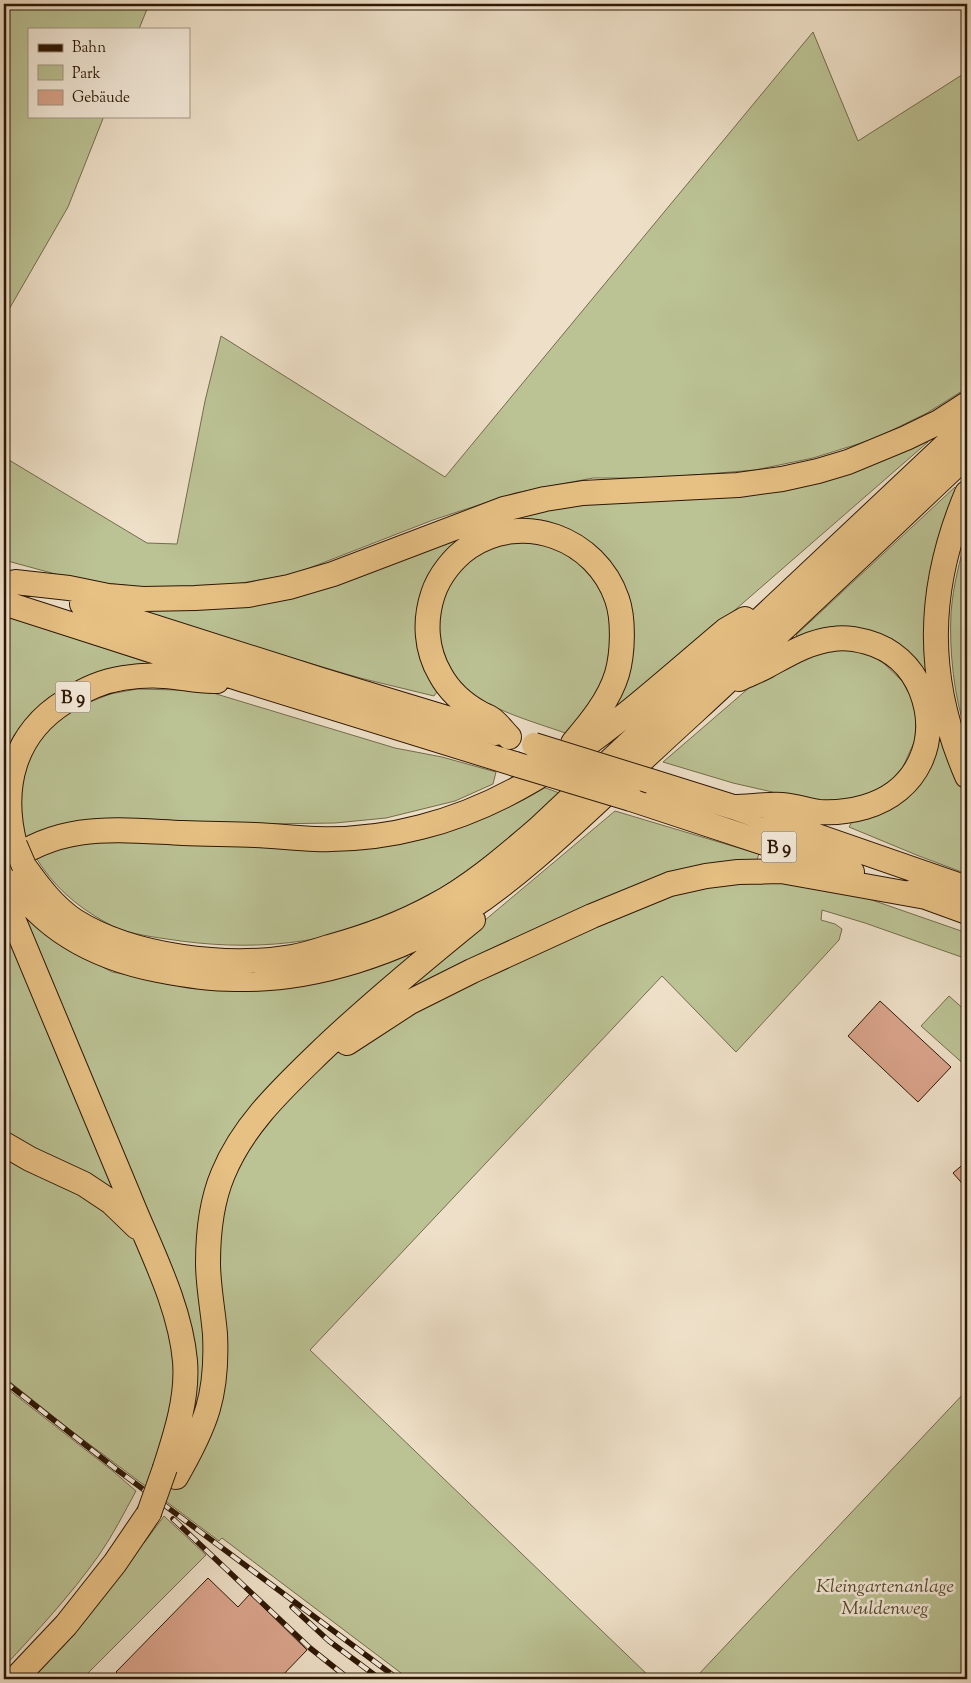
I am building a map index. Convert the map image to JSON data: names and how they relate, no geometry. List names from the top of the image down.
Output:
{
  "streets": {
    "highway": ["B 9"]
  },
  "parks": ["Kleingartenanlage Muldenweg"],
  "legend": ["Bahn", "Park", "Gebäude"]
}
